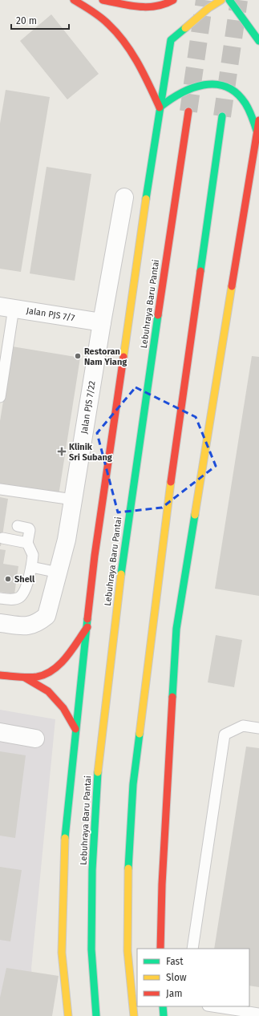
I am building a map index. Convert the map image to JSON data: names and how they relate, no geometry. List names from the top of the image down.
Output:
{
  "streets": {
    "main road": ["Lebuhraya Baru Pantai"],
    "street": ["Jalan PJS 7/7", "Jalan PJS 7/22"]
  },
  "crossings": [
    ["Jalan PJS 7/7", "Jalan PJS 7/22"]
  ],
  "places": {
    "other": ["Restoran Nam Yiang", "Shell"],
    "health": ["Klinik Sri Subang"]
  },
  "legend": ["Fast", "Slow", "Jam"],
  "scale_bar": "20 m"
}
